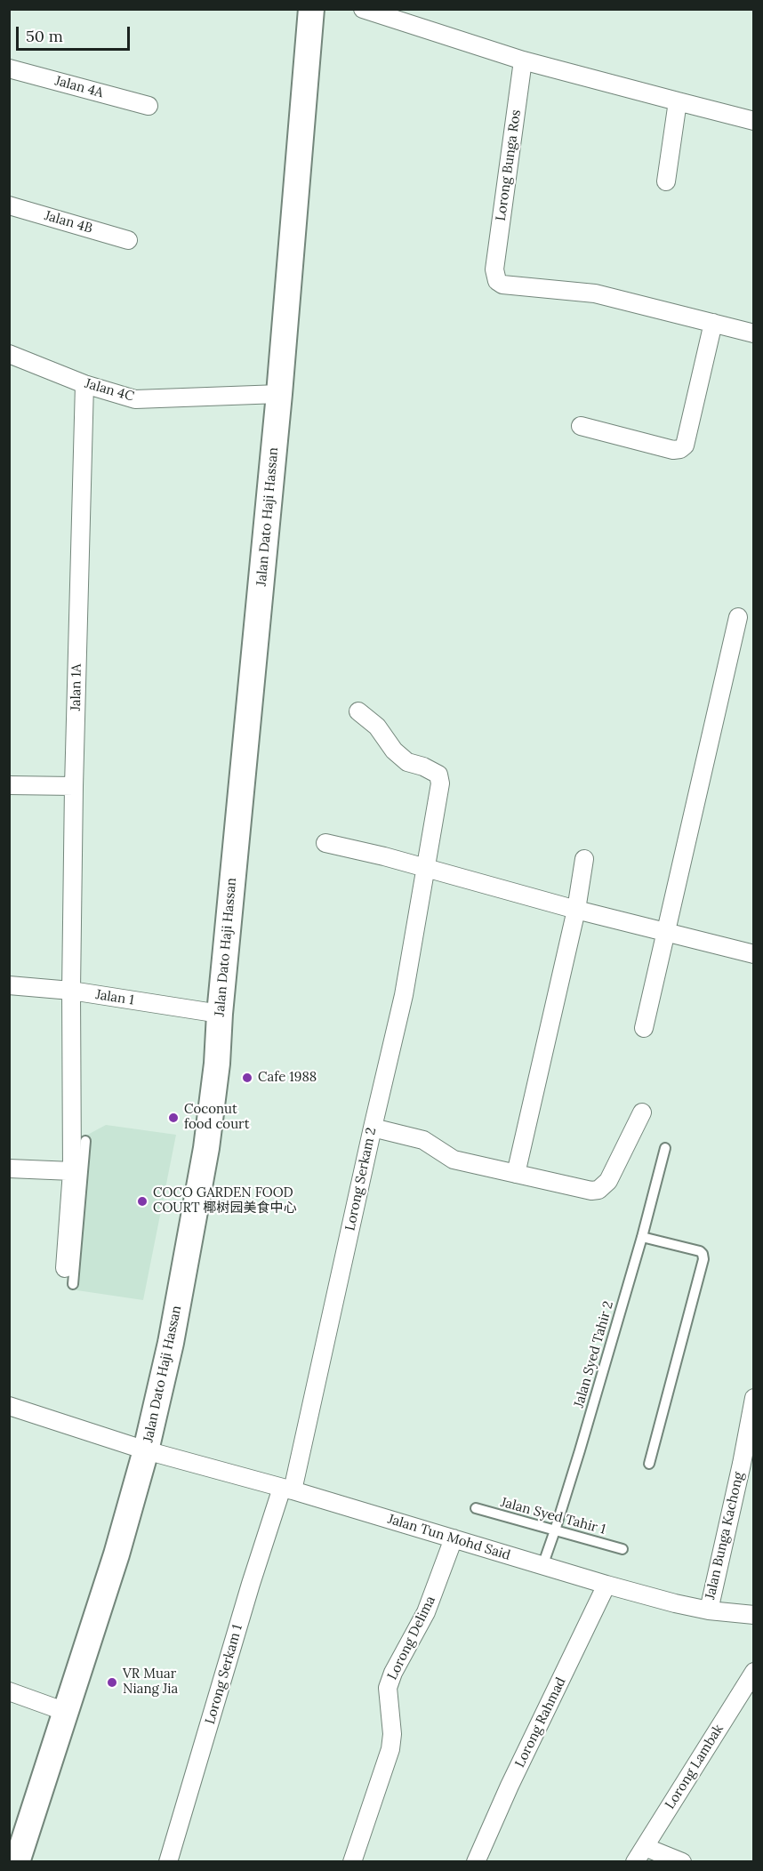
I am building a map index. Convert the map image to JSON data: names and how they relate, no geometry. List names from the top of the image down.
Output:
{
  "streets": {
    "street": [
      "Jalan 4A",
      "Lorong Bunga Ros",
      "Jalan 4B",
      "Jalan 4C",
      "Jalan Dato Haji Hassan",
      "Jalan 1A",
      "Jalan 1",
      "Lorong Serkam 2",
      "Jalan Bunga Kachong",
      "Jalan Tun Mohd Said",
      "Lorong Delima",
      "Lorong Serkam 1",
      "Lorong Rahmad",
      "Lorong Lambak"
    ],
    "lane": ["Jalan Syed Tahir 2", "Jalan Syed Tahir 1"]
  },
  "crossings": [
    ["Jalan 4C", "Jalan Dato Haji Hassan"],
    ["Jalan 4C", "Jalan 1A"],
    ["Jalan Dato Haji Hassan", "Jalan 1"],
    ["Jalan Dato Haji Hassan", "Jalan Tun Mohd Said"],
    ["Jalan 1A", "Jalan 1"],
    ["Lorong Serkam 2", "Jalan Tun Mohd Said"],
    ["Lorong Serkam 2", "Lorong Serkam 1"],
    ["Jalan Syed Tahir 2", "Jalan Syed Tahir 1"],
    ["Jalan Syed Tahir 2", "Jalan Tun Mohd Said"],
    ["Jalan Bunga Kachong", "Jalan Tun Mohd Said"],
    ["Jalan Tun Mohd Said", "Lorong Delima"],
    ["Jalan Tun Mohd Said", "Lorong Serkam 1"],
    ["Jalan Tun Mohd Said", "Lorong Rahmad"]
  ],
  "places": [
    "Cafe 1988",
    "Coconut food court",
    "COCO GARDEN FOOD COURT 椰树园美食中心",
    "VR Muar Niang Jia"
  ],
  "scale_bar": "50 m"
}
